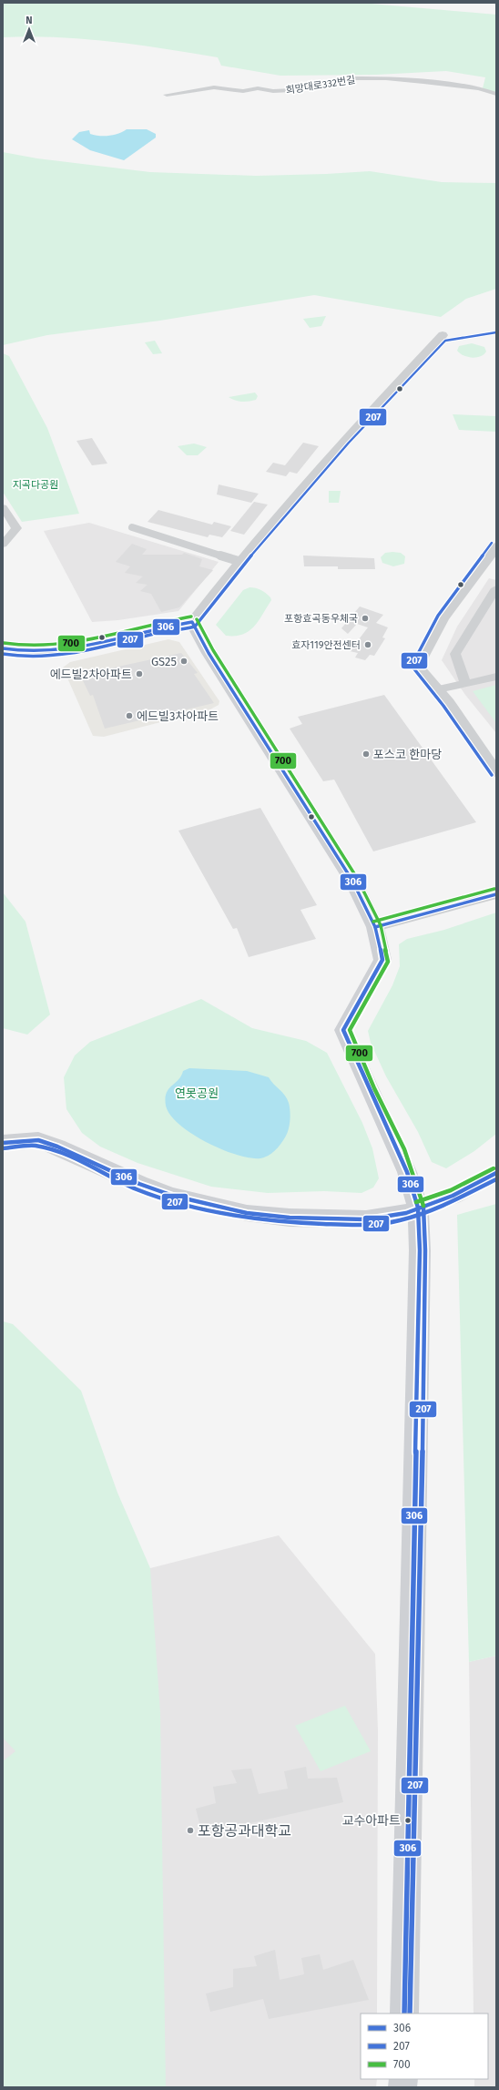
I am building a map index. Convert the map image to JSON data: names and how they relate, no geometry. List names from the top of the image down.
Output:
{
  "streets": {
    "street": ["희망대로332번길"]
  },
  "parks": ["지곡다공원", "연못공원"],
  "places": [
    "포항효곡동우체국",
    "효자119안전센터",
    "GS25",
    "에드빌2차아파트",
    "에드빌3차아파트",
    "포스코 한마당",
    "교수아파트",
    "포항공과대학교"
  ],
  "lines": ["transit line 207", "transit line 700", "transit line 306"],
  "legend": ["306", "207", "700"],
  "north": "top"
}
